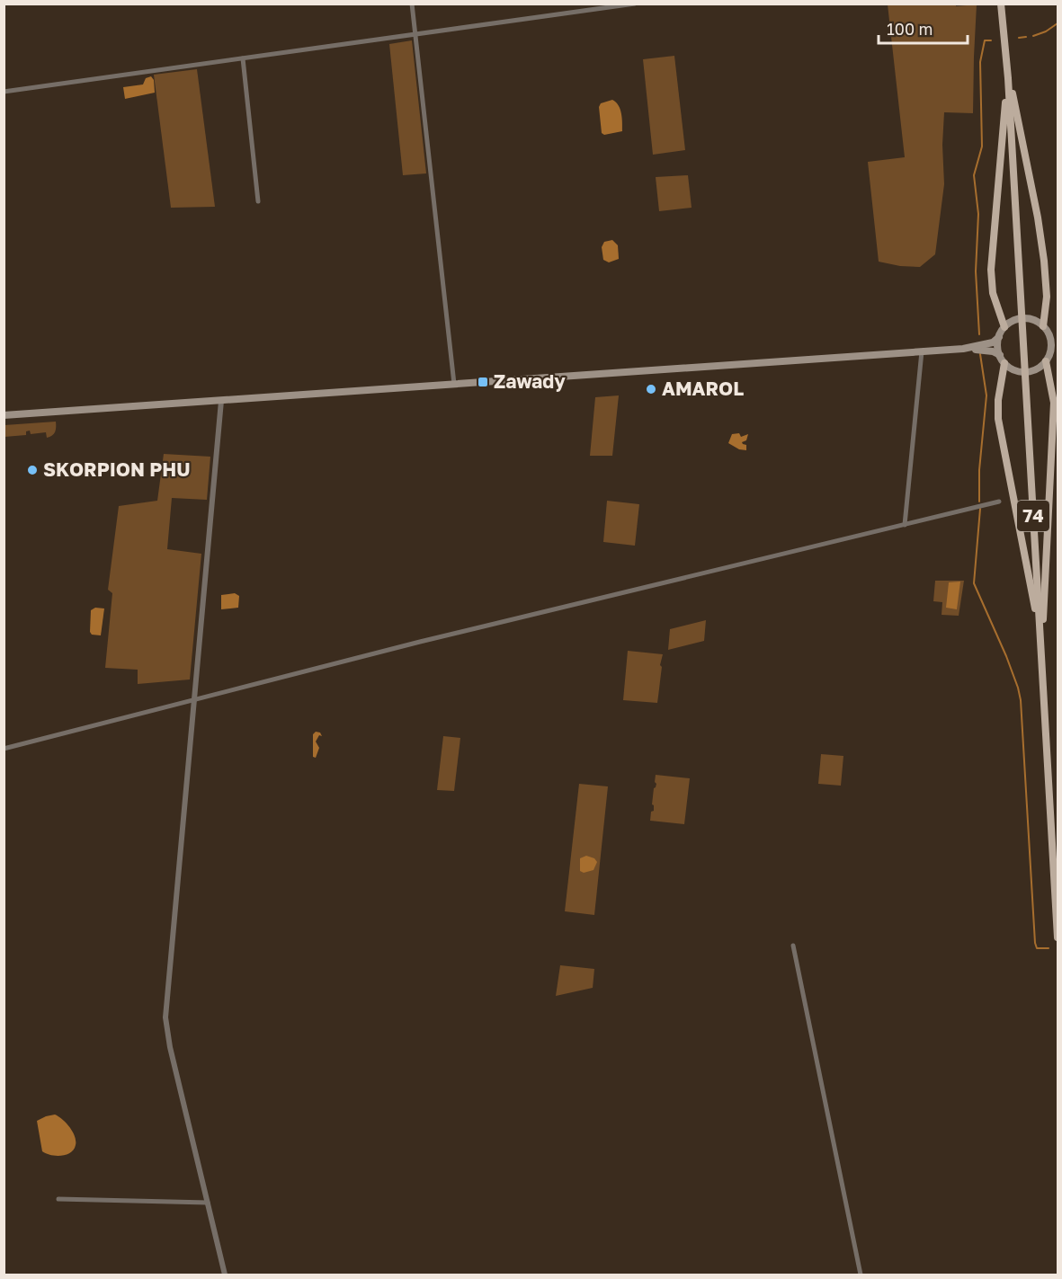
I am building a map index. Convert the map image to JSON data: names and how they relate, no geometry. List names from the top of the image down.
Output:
{
  "streets": {
    "main road": ["74"]
  },
  "places": {
    "transit": ["Zawady"],
    "other": ["AMAROL", "SKORPION PHU"]
  },
  "scale_bar": "100 m"
}
